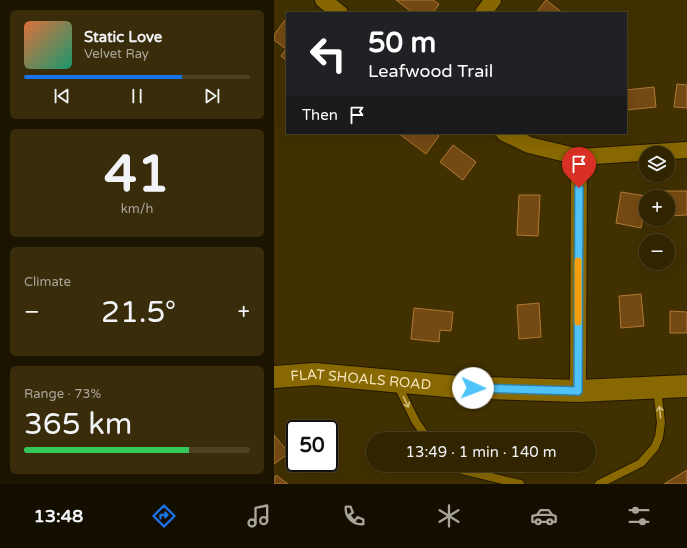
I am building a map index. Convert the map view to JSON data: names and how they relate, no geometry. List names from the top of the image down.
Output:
{
  "streets": {
    "main road": ["FLAT SHOALS ROAD"]
  },
  "page": {
    "turn": ["50 m", "Leafwood Trail"],
    "song": ["Static Love", "Velvet Ray"],
    "then": "Then",
    "tile": [
      ["41", "km/h"],
      "Climate",
      ["Range · 73%", "365 km"]
    ],
    "map_buttons": ["+", "−"],
    "heat": ["−", "21.5°", "+"],
    "limit": "50",
    "trip": "13:49 · 1 min · 140 m",
    "tabs": "13:48"
  }
}
